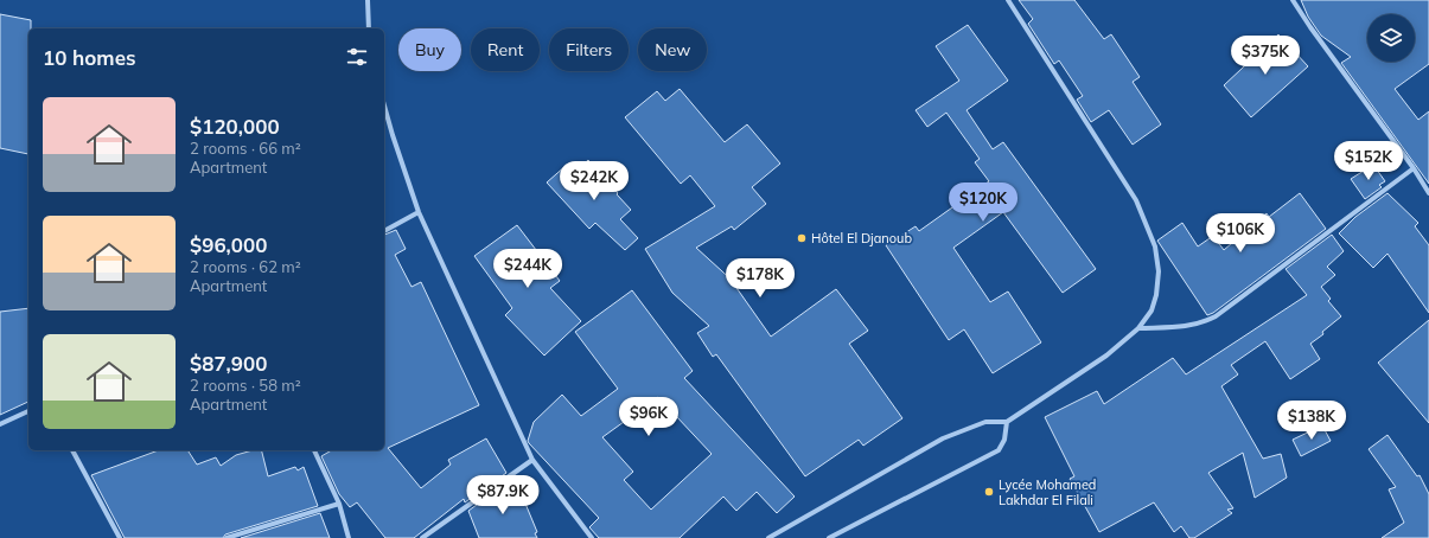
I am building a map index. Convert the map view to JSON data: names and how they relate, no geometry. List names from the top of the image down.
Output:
{
  "places": ["Hôtel El Djanoub", "Lycée Mohamed Lakhdar El Filali"],
  "page": {
    "chip": [
      "Buy",
      "Rent",
      "Filters",
      "New"
    ],
    "heading": "10 homes",
    "price": [
      "$375K",
      "$152K",
      "$242K",
      "$120K",
      "$106K",
      "$244K",
      "$178K",
      "$96K",
      "$138K",
      "$87.9K"
    ],
    "list": [
      {
        "name": "$120,000",
        "note": "2 rooms · 66 m² · Apartment"
      },
      {
        "name": "$96,000",
        "note": "2 rooms · 62 m² · Apartment"
      },
      {
        "name": "$87,900",
        "note": "2 rooms · 58 m² · Apartment"
      }
    ]
  }
}
